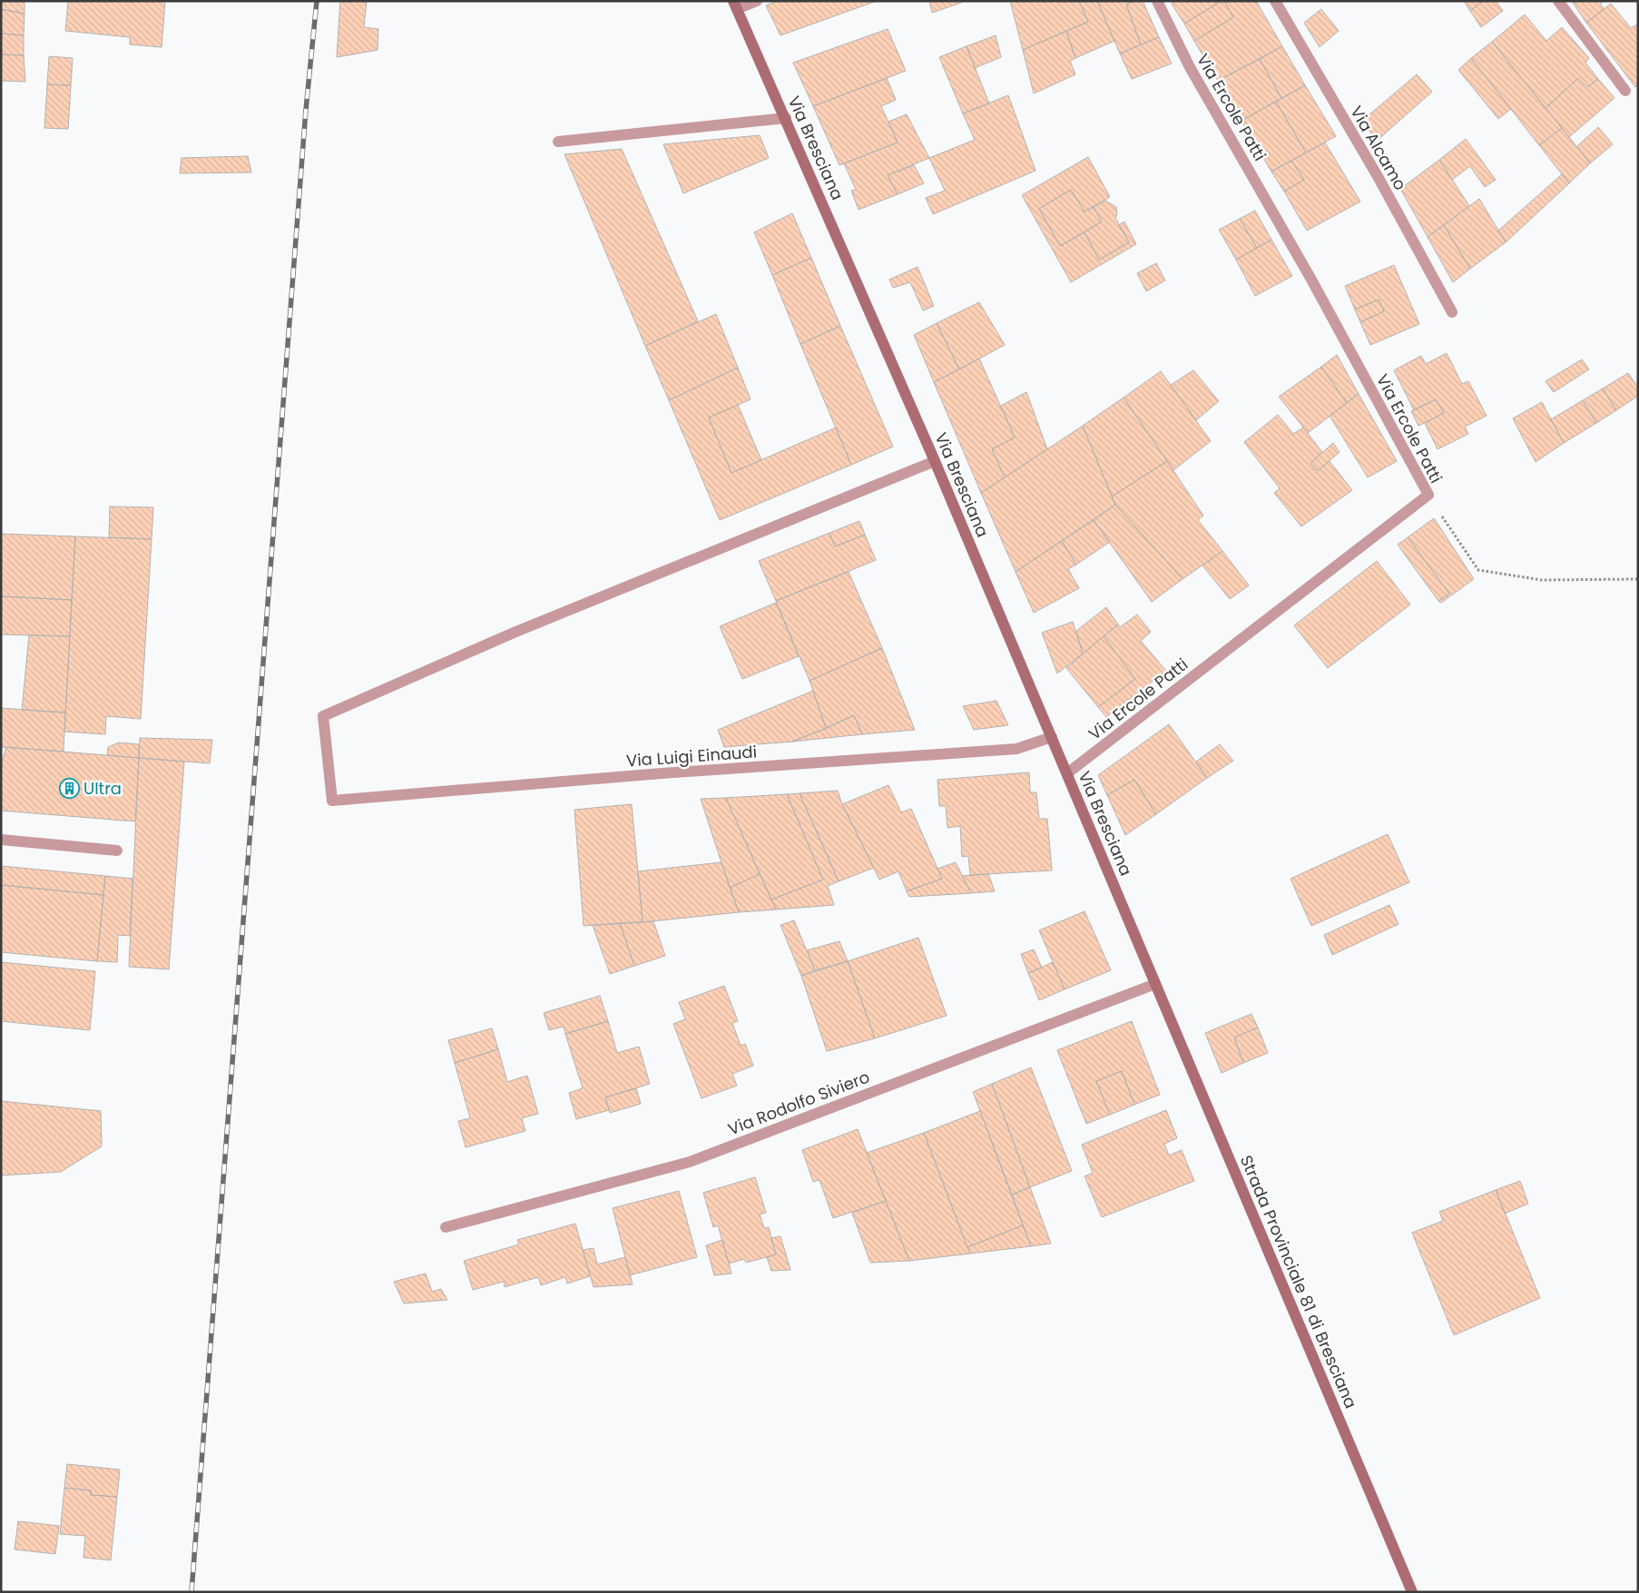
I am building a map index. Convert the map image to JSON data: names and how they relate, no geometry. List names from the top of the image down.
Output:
{
  "streets": {
    "main road": ["Via Bresciana", "Strada Provinciale 81 di Bresciana"],
    "street": [
      "Via Ercole Patti",
      "Via Alcamo",
      "Via Luigi Einaudi",
      "Via Rodolfo Siviero"
    ]
  },
  "crossings": [
    ["Via Ercole Patti", "Via Bresciana"],
    ["Via Bresciana", "Via Luigi Einaudi"],
    ["Via Bresciana", "Via Rodolfo Siviero"],
    ["Via Bresciana", "Strada Provinciale 81 di Bresciana"],
    ["Via Rodolfo Siviero", "Strada Provinciale 81 di Bresciana"]
  ],
  "places": {
    "building": ["Ultra"]
  }
}
